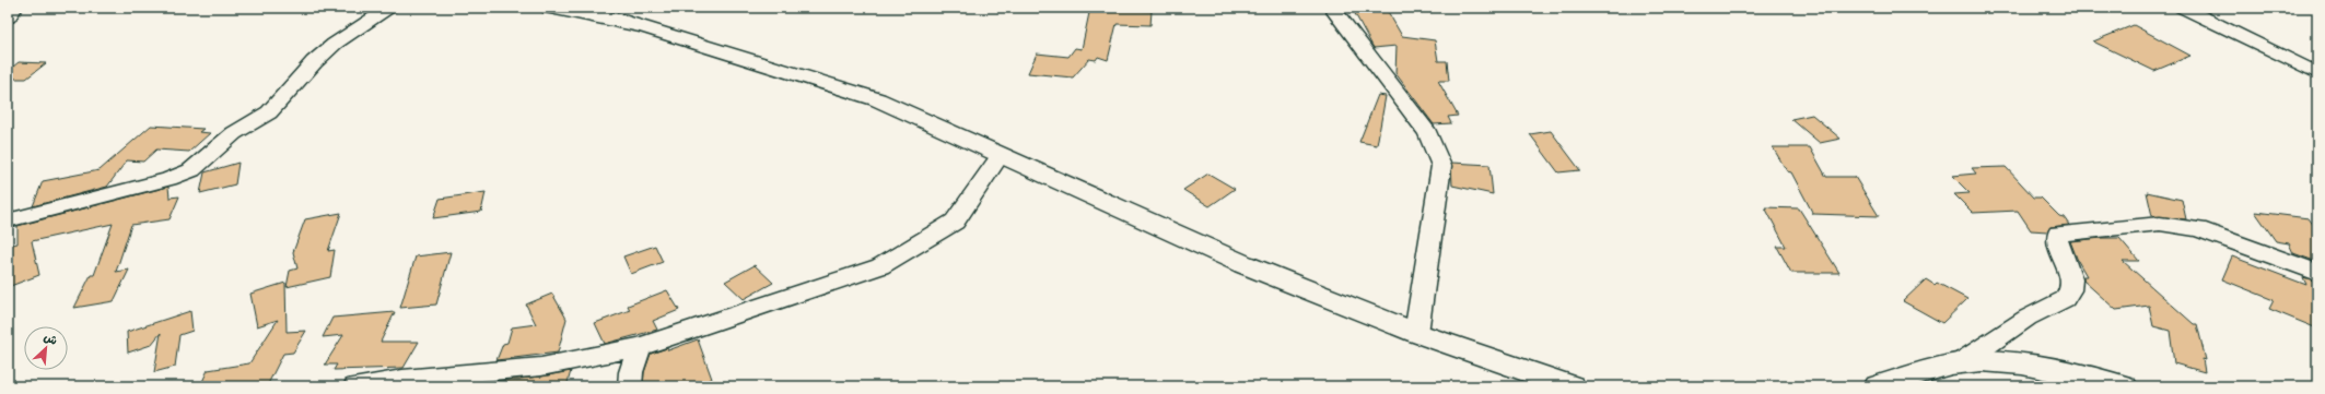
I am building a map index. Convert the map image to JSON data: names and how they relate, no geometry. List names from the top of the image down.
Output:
{
  "north": "top right"
}
